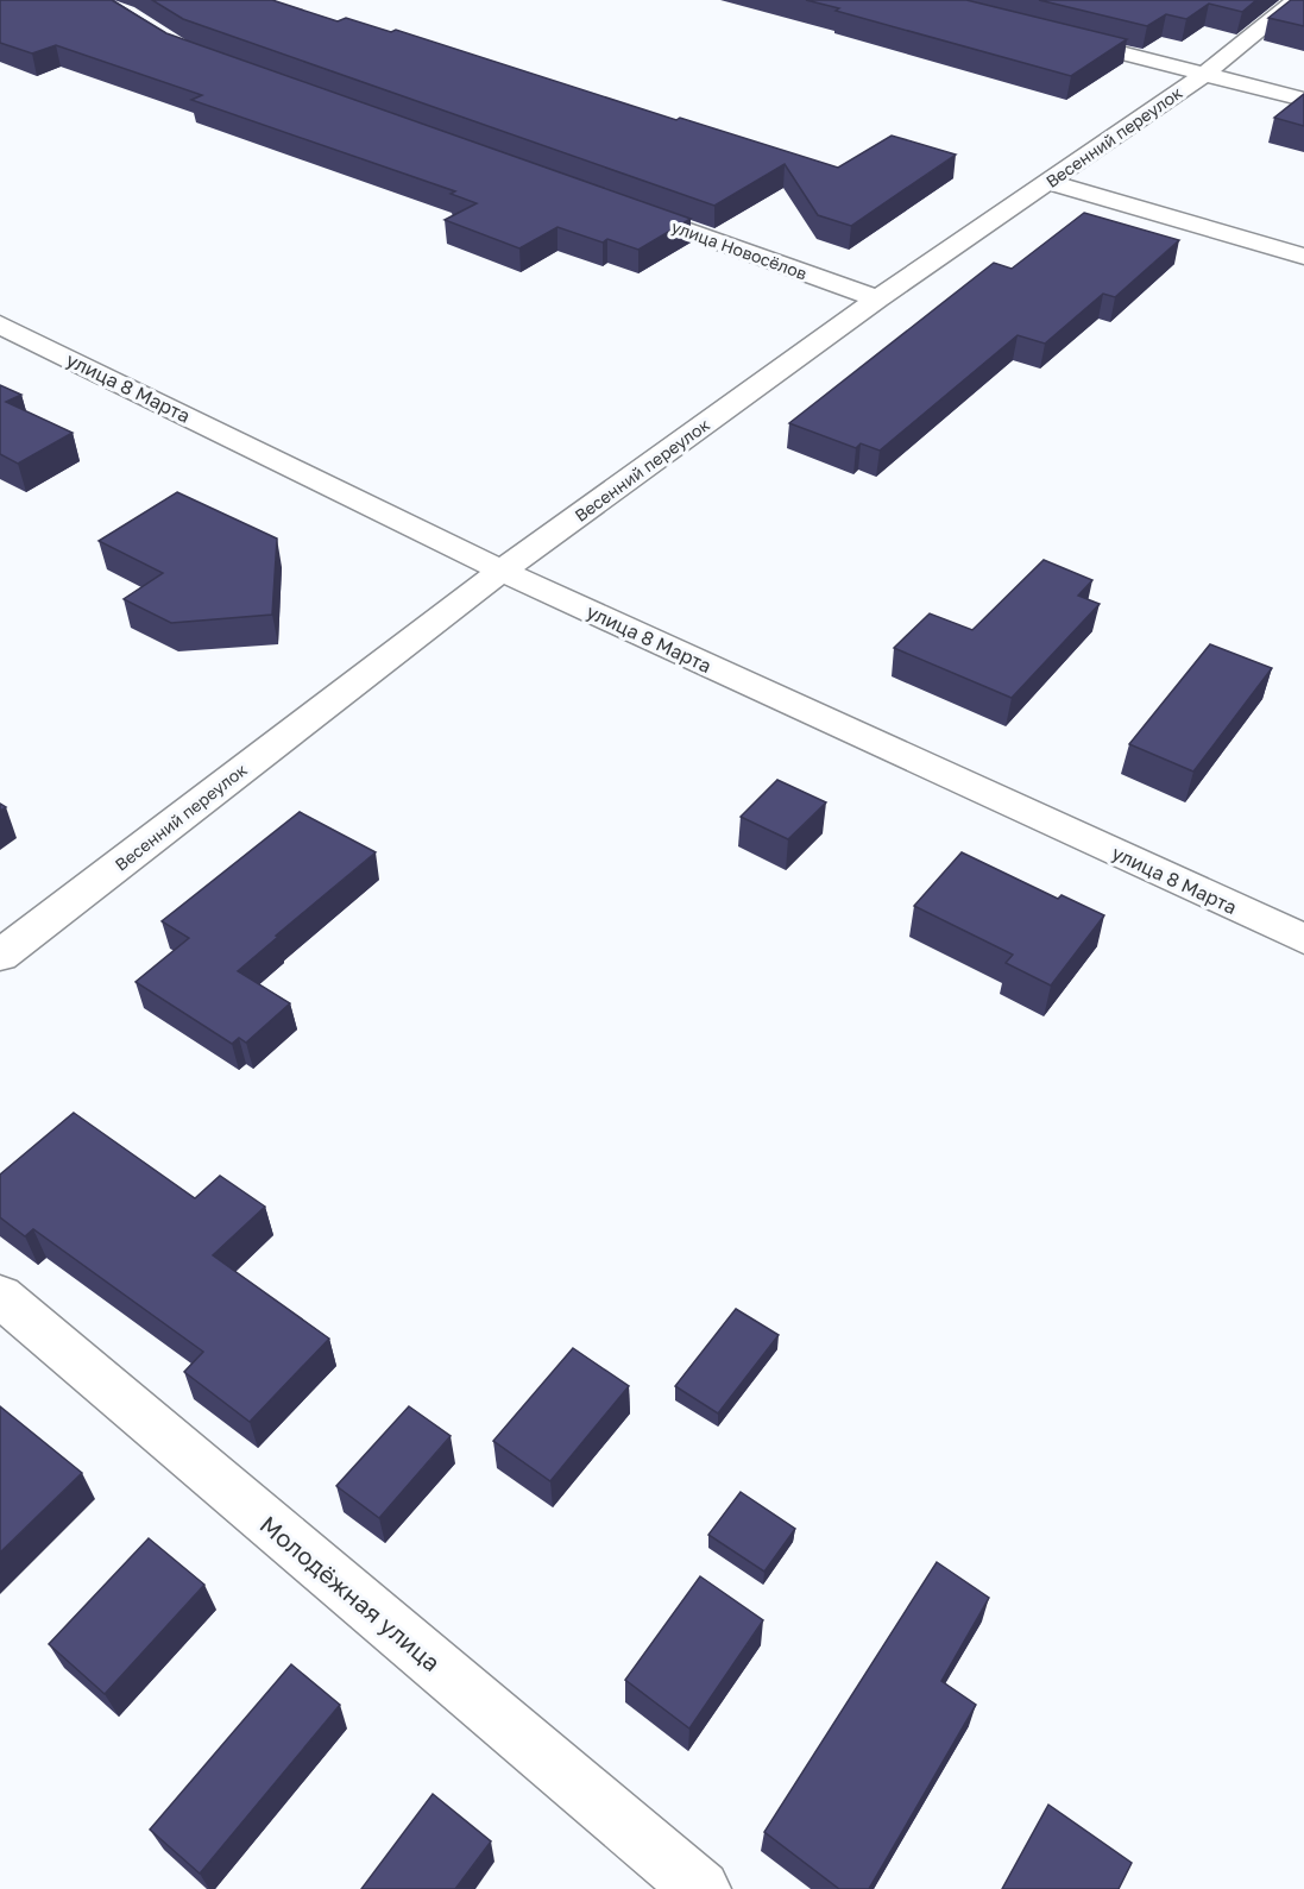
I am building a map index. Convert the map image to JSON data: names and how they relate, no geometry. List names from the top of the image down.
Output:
{
  "streets": {
    "street": [
      "Весенний переулок",
      "улица Новосёлов",
      "улица 8 Марта",
      "Молодёжная улица"
    ]
  },
  "crossings": [
    ["Весенний переулок", "улица Новосёлов"],
    ["Весенний переулок", "улица 8 Марта"]
  ]
}
